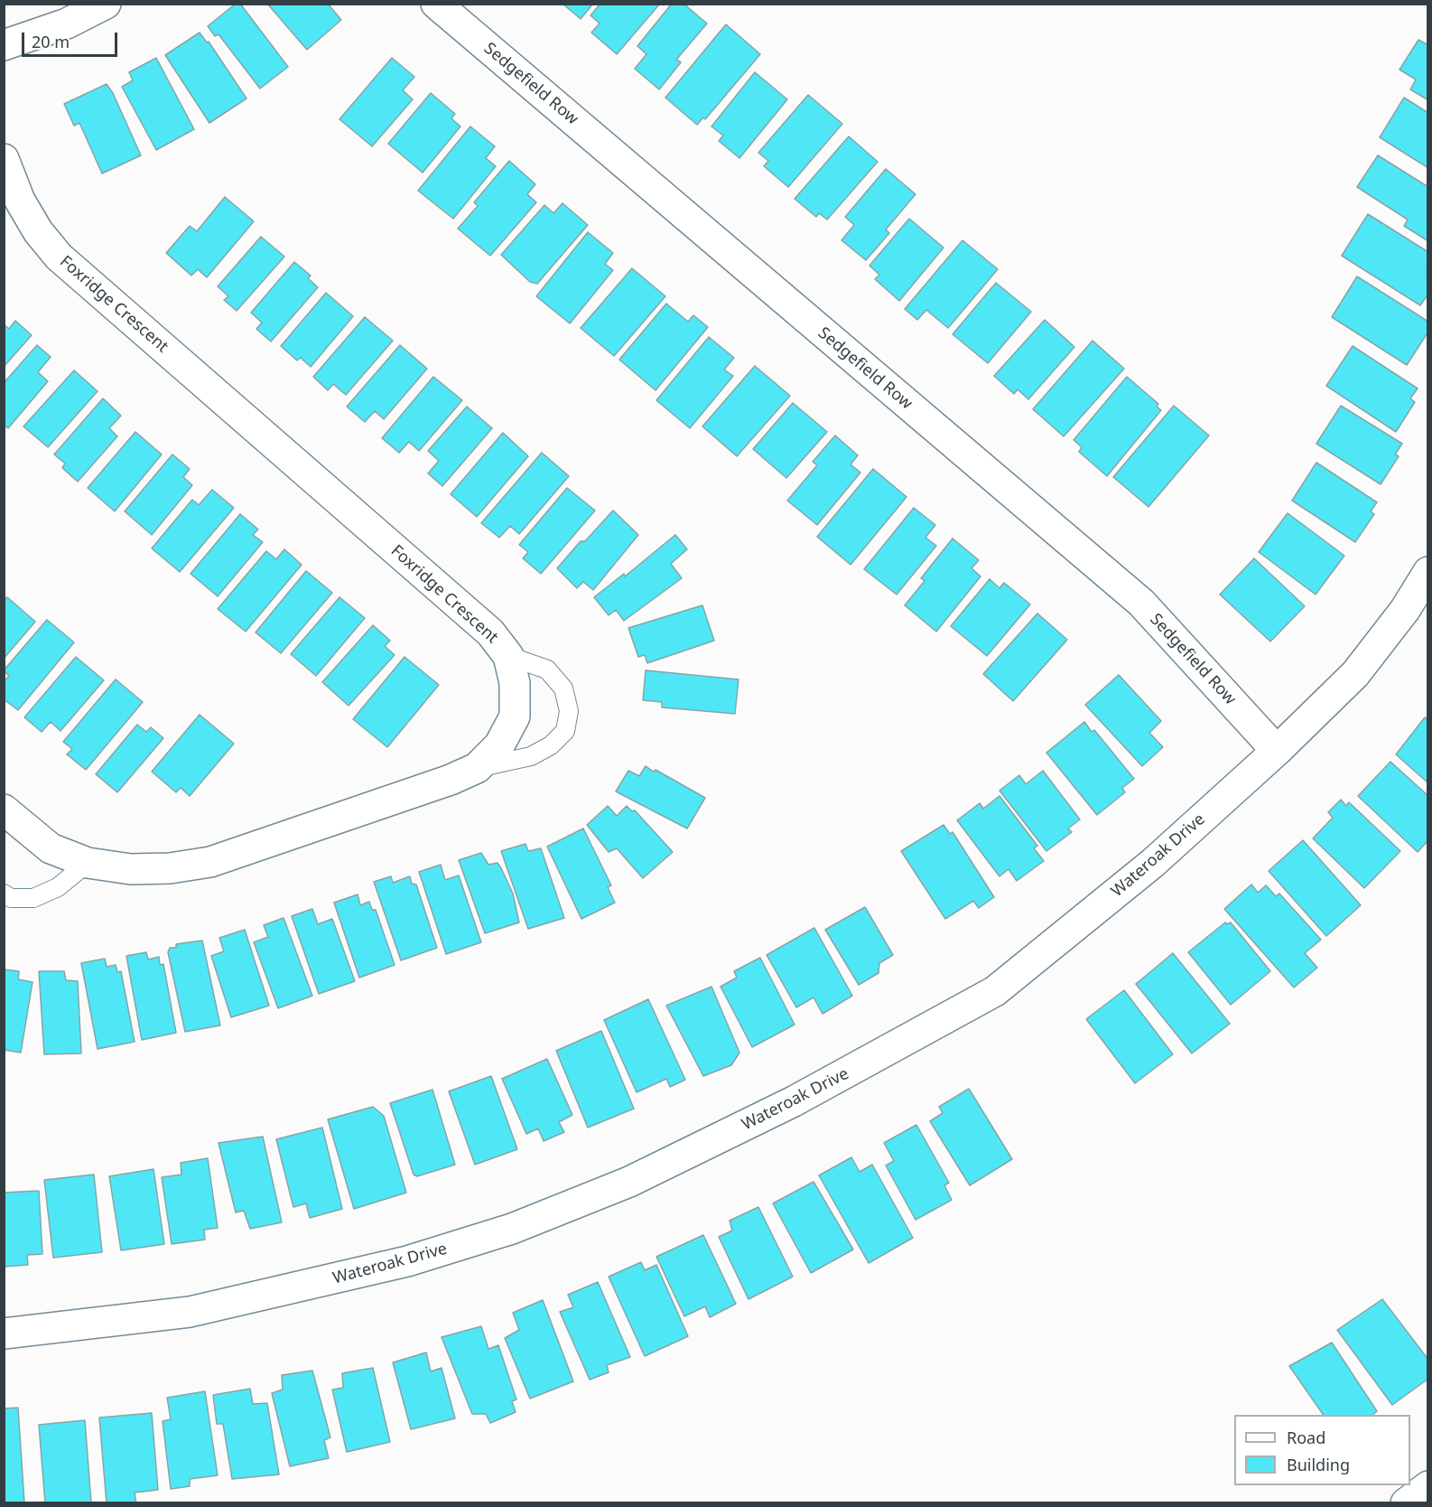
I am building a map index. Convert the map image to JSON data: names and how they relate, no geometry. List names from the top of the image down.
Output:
{
  "streets": {
    "street": ["Sedgefield Row", "Foxridge Crescent", "Wateroak Drive"]
  },
  "crossings": [
    ["Sedgefield Row", "Wateroak Drive"]
  ],
  "legend": ["Road", "Building"],
  "scale_bar": "20 m"
}
